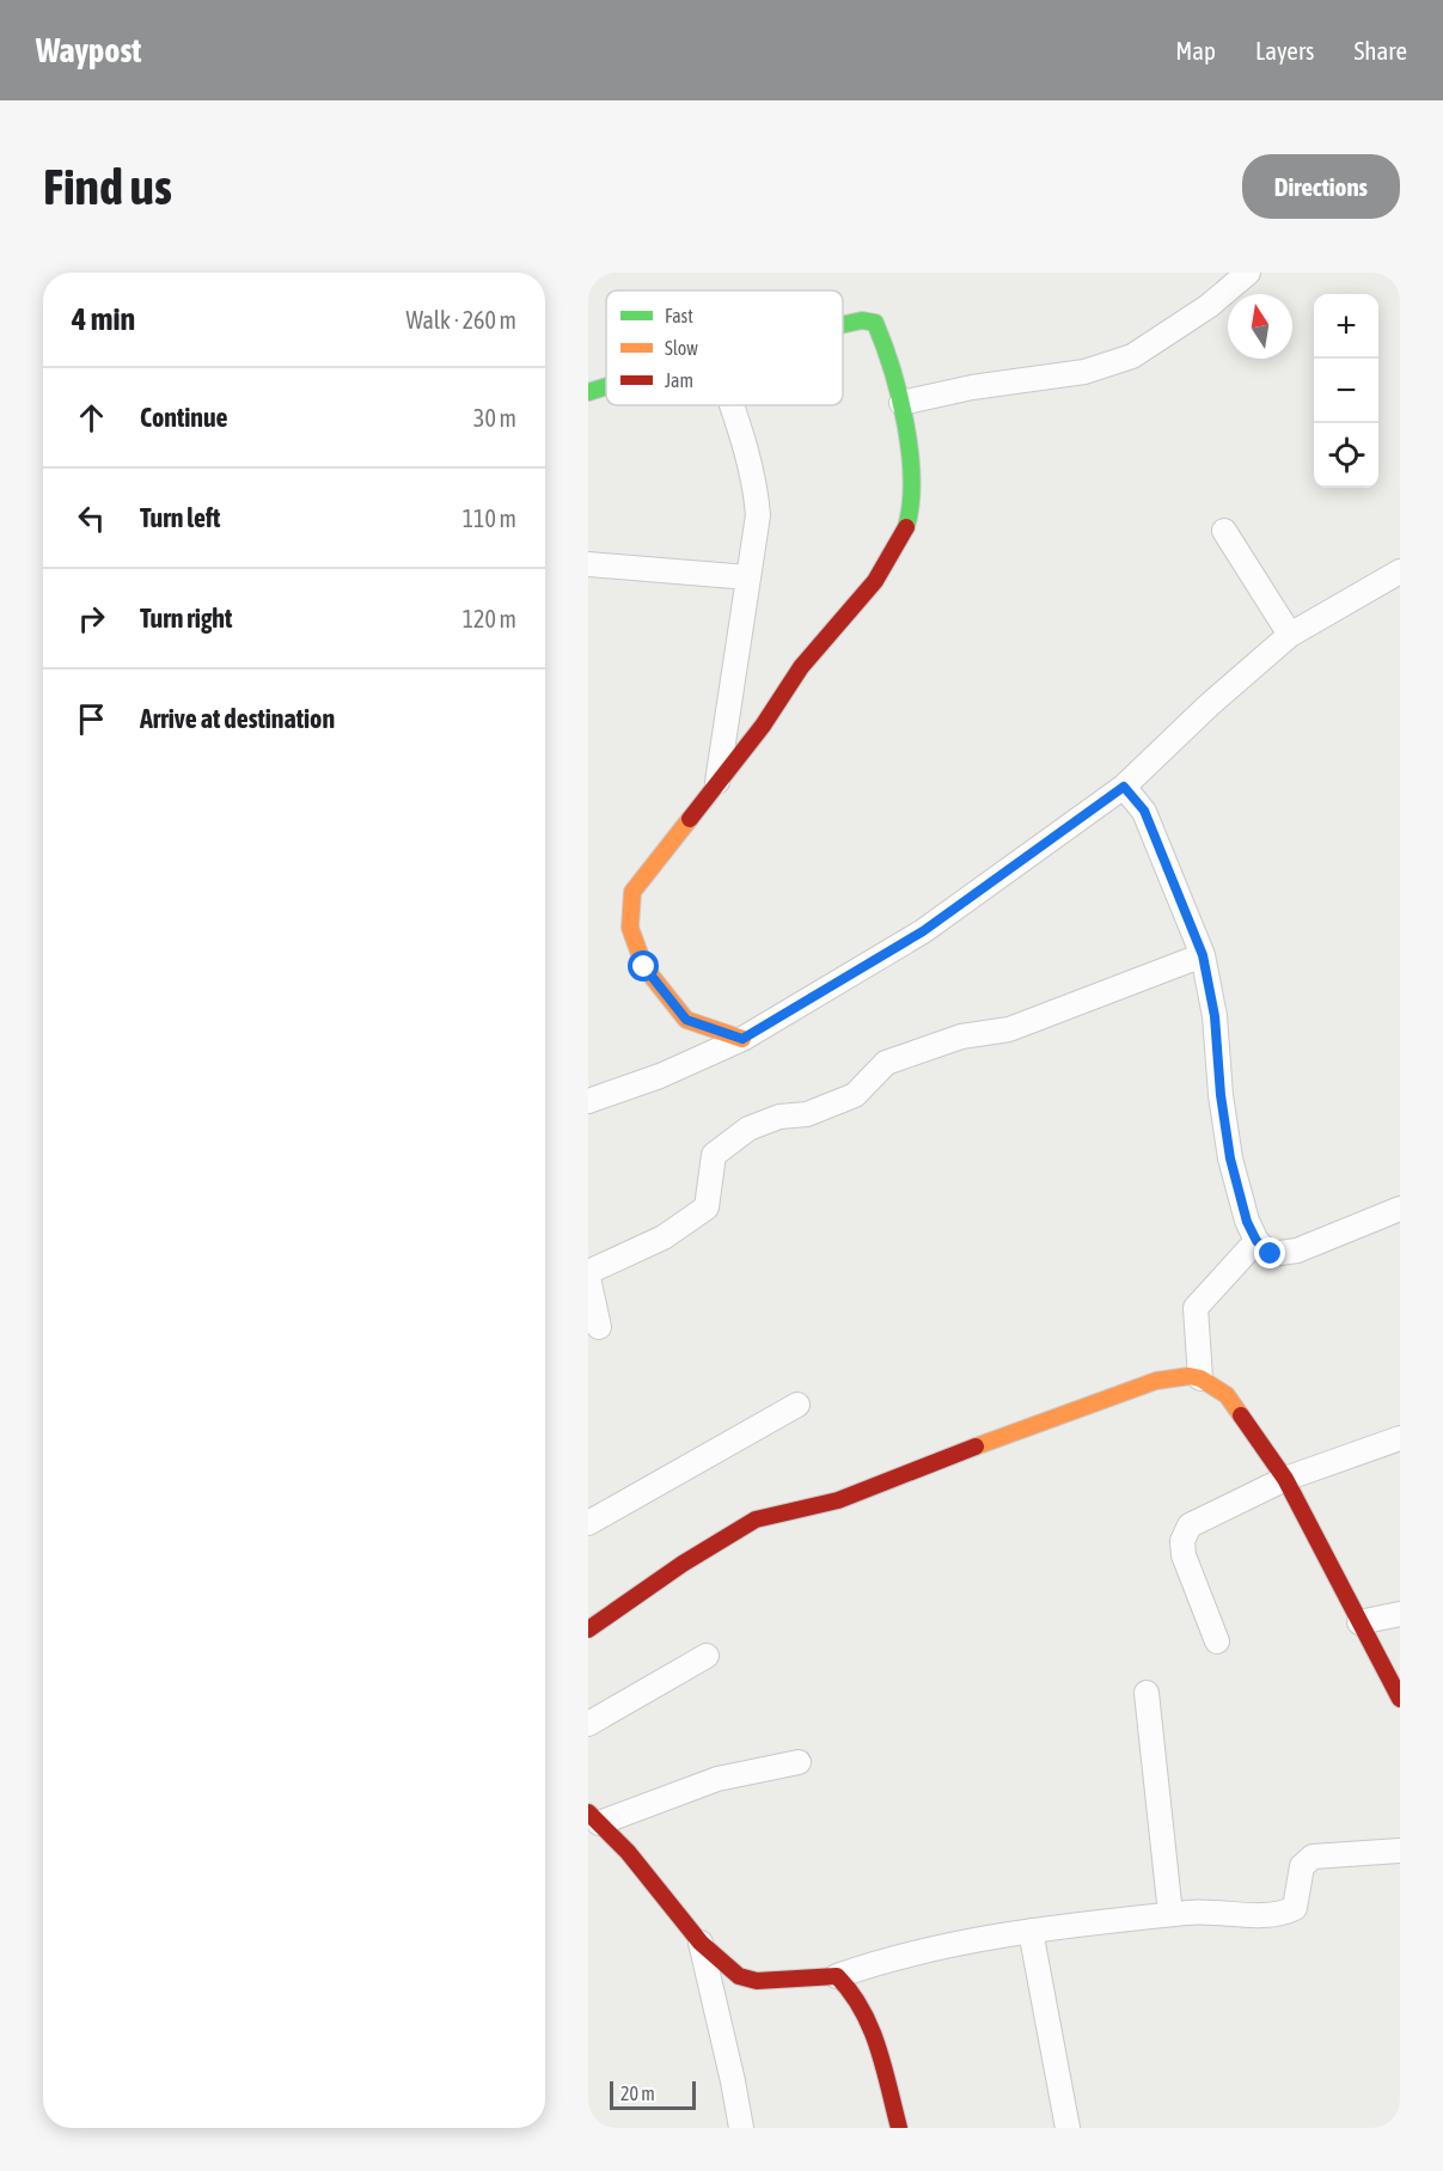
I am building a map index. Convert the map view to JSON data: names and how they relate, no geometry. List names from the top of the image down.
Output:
{
  "legend": ["Fast", "Slow", "Jam"],
  "scale_bar": "20 m",
  "north": "top",
  "page": {
    "header": "Waypost",
    "nav": ["Map", "Layers", "Share"],
    "buttons": "Directions",
    "title": "Find us",
    "heading": ["4 min", "Walk · 260 m"],
    "map_buttons": ["+", "−"],
    "list": [
      ["Continue", "30 m"],
      ["Turn left", "110 m"],
      ["Turn right", "120 m"],
      "Arrive at destination"
    ],
    "scale": "20 m"
  }
}
